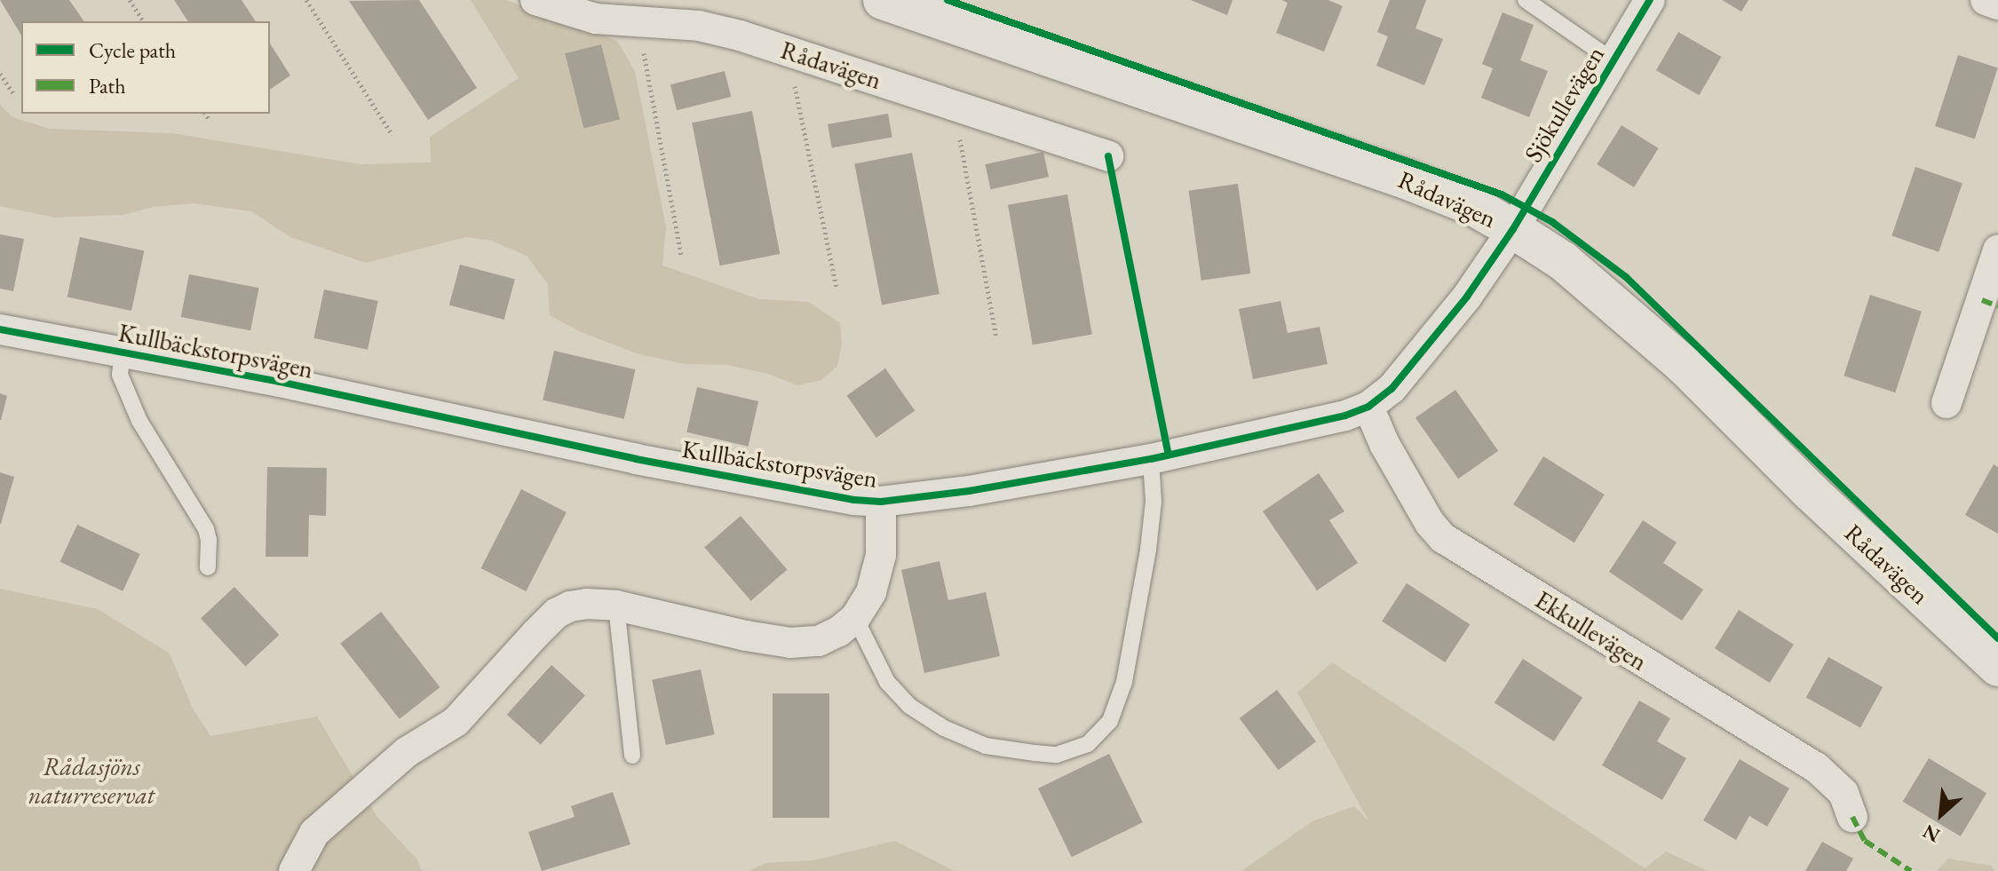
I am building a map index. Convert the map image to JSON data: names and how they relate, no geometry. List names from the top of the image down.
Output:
{
  "streets": {
    "street": [
      "Rådavägen",
      "Sjökullevägen",
      "Kullbäckstorpsvägen",
      "Ekkullevägen"
    ]
  },
  "crossings": [
    ["Rådavägen", "Sjökullevägen"],
    ["Rådavägen", "Kullbäckstorpsvägen"],
    ["Sjökullevägen", "Kullbäckstorpsvägen"],
    ["Kullbäckstorpsvägen", "Ekkullevägen"]
  ],
  "parks": ["Rådasjöns naturreservat"],
  "legend": ["Cycle path", "Path"],
  "north": "bottom left"
}
